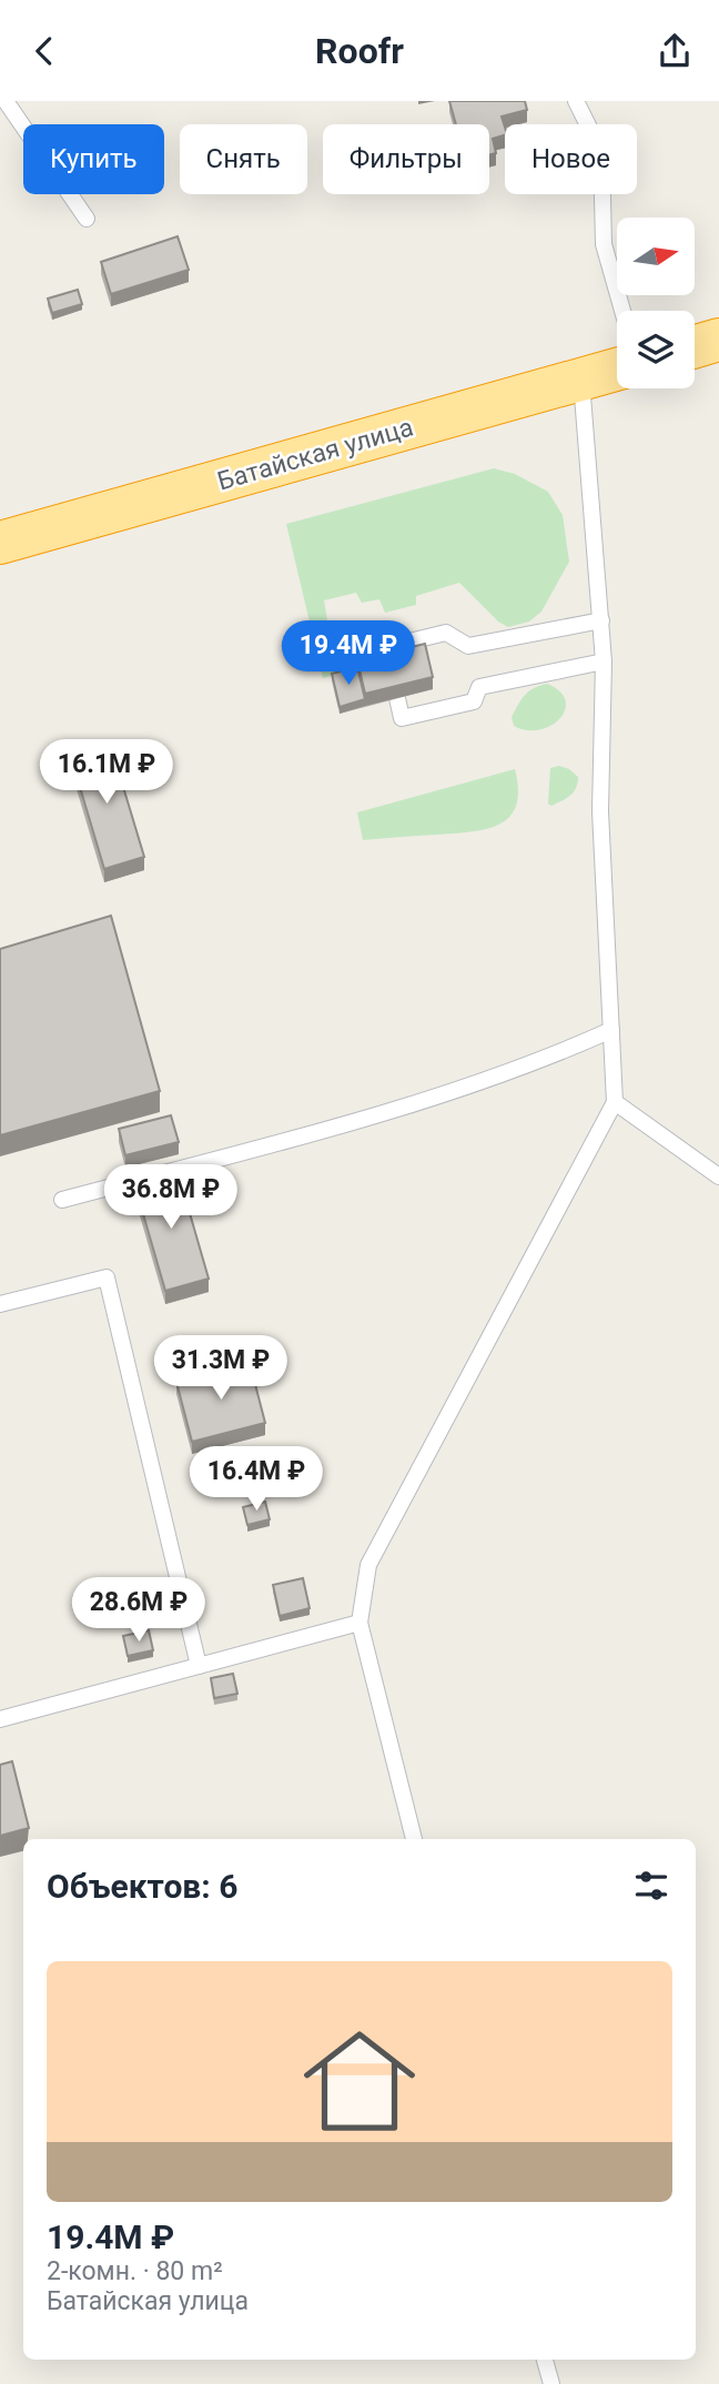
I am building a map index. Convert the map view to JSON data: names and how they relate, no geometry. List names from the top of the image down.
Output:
{
  "streets": {
    "highway": ["Батайская улица"]
  },
  "north": "right",
  "page": {
    "header": "Roofr",
    "chip": [
      "Купить",
      "Снять",
      "Фильтры",
      "Новое"
    ],
    "price": [
      "19.4M ₽",
      "16.1M ₽",
      "36.8M ₽",
      "31.3M ₽",
      "16.4M ₽",
      "28.6M ₽"
    ],
    "heading": "Объектов: 6",
    "list": [
      {
        "name": "19.4M ₽",
        "note": "2-комн. · 80 m² · Батайская улица"
      }
    ]
  }
}
